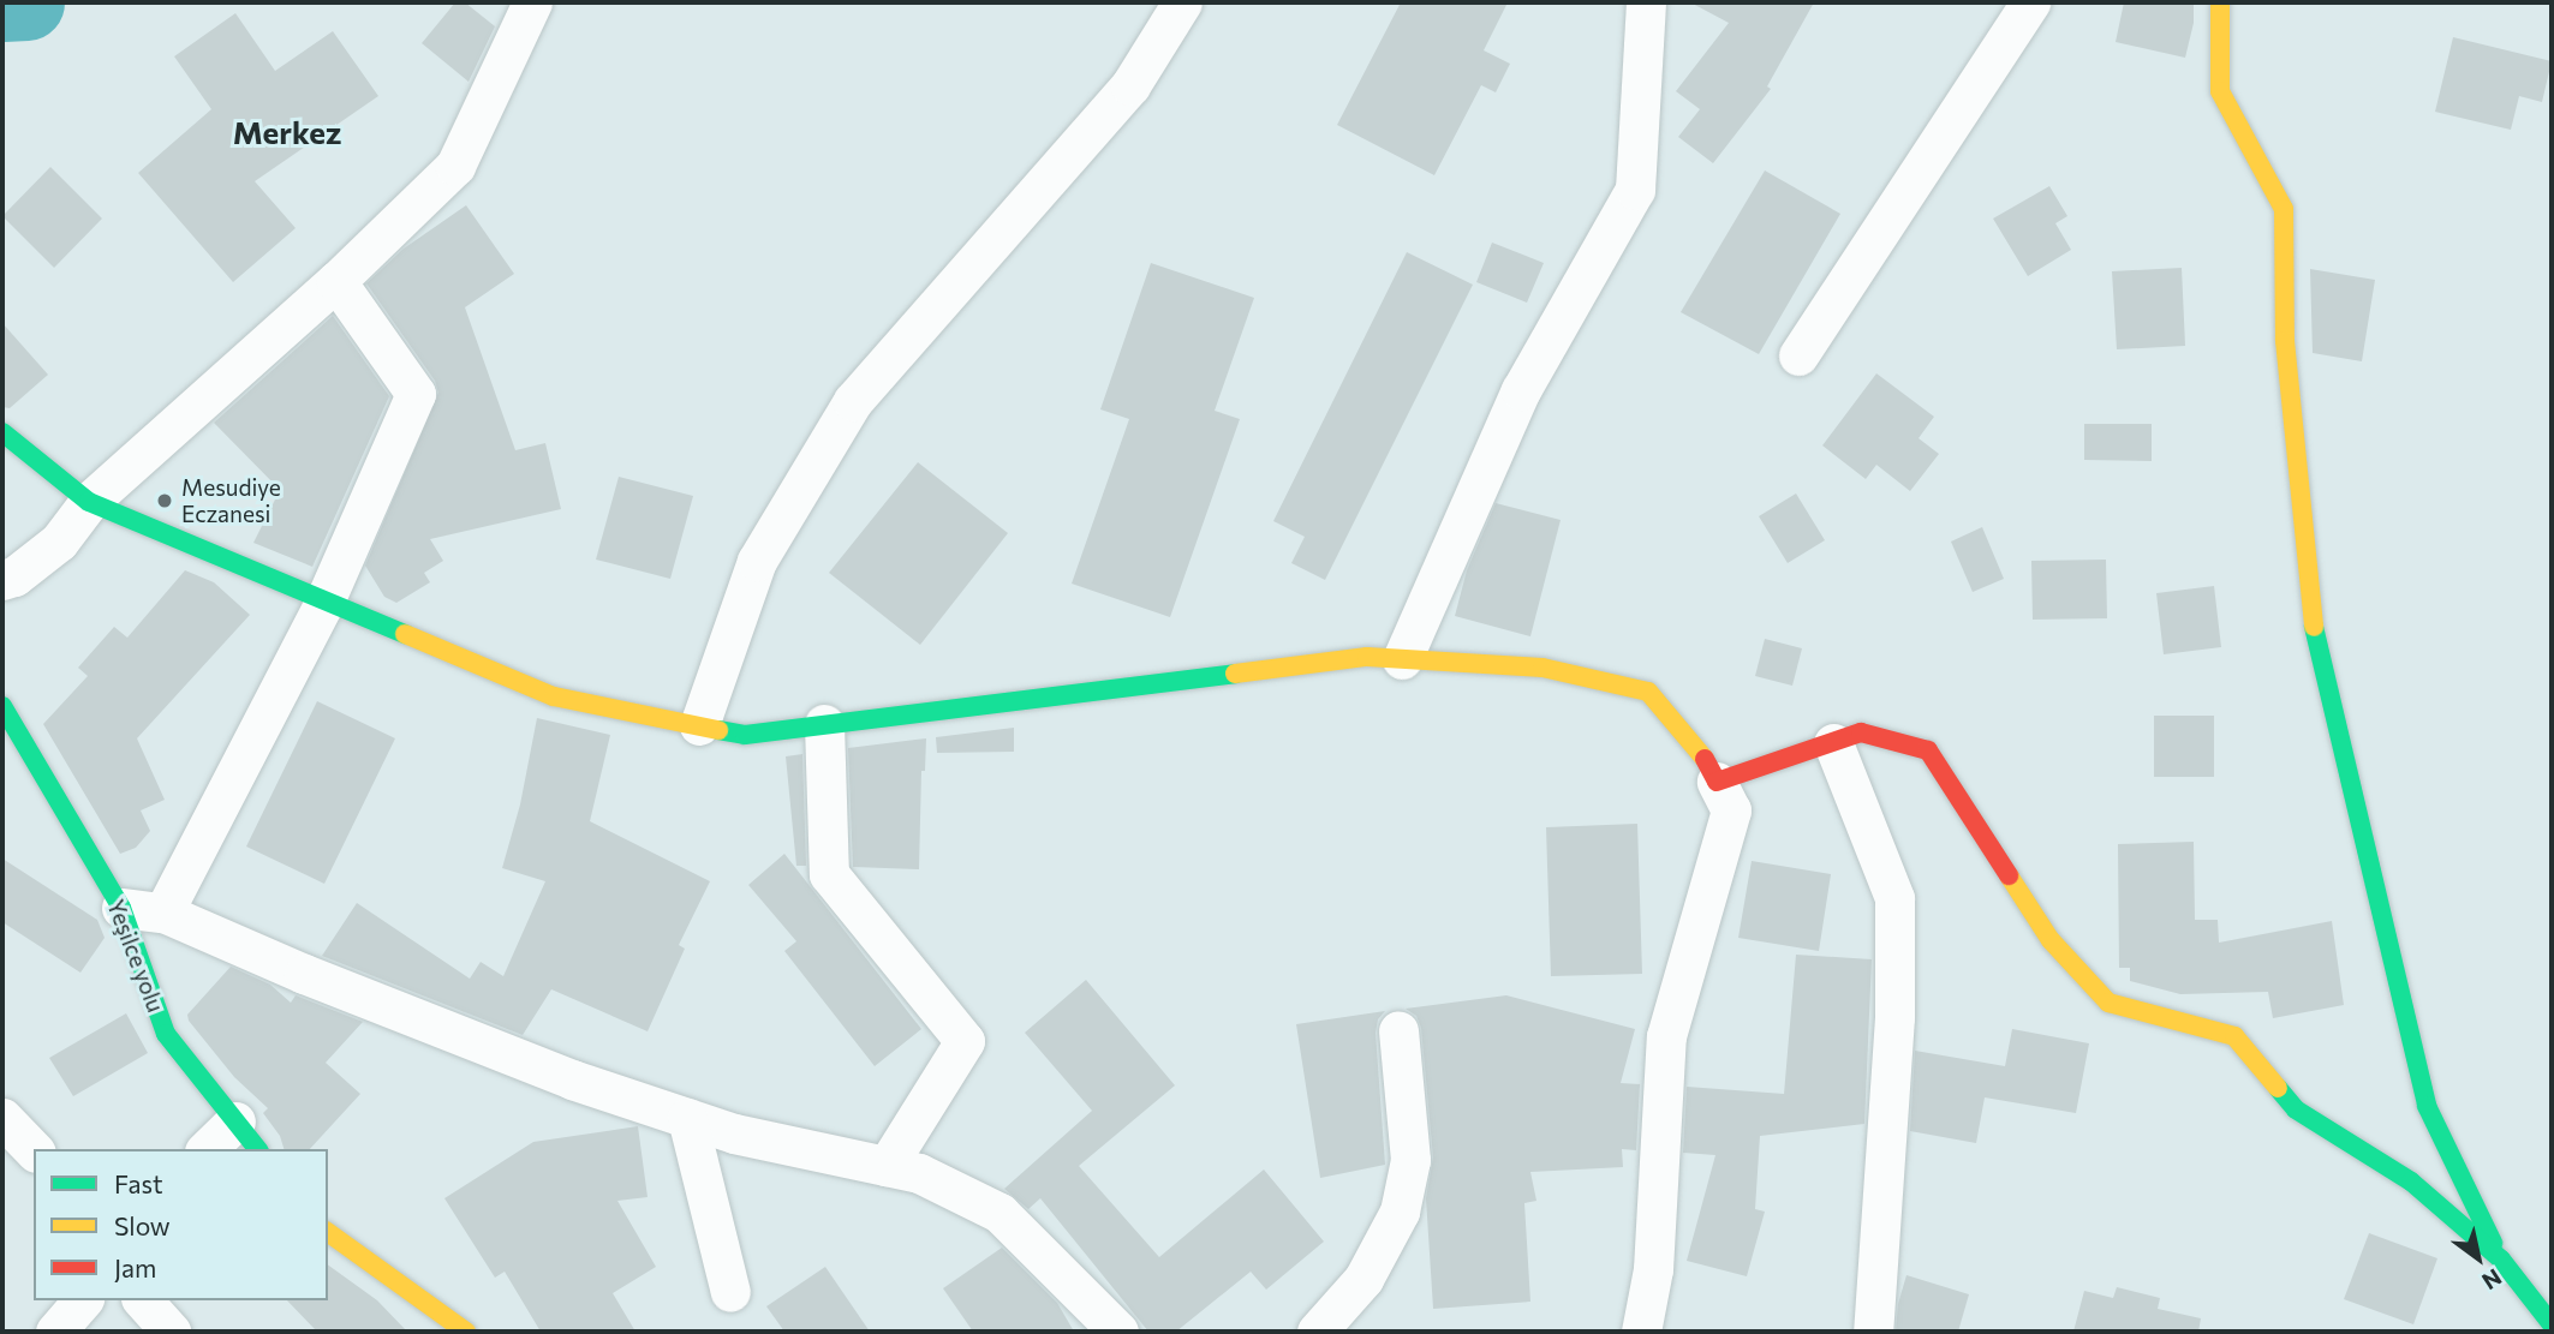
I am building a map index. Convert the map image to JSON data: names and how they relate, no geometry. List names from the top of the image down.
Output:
{
  "streets": {
    "street": ["Yeşilce yolu"]
  },
  "districts": ["Merkez"],
  "places": ["Mesudiye Eczanesi"],
  "legend": ["Fast", "Slow", "Jam"],
  "north": "bottom right"
}
